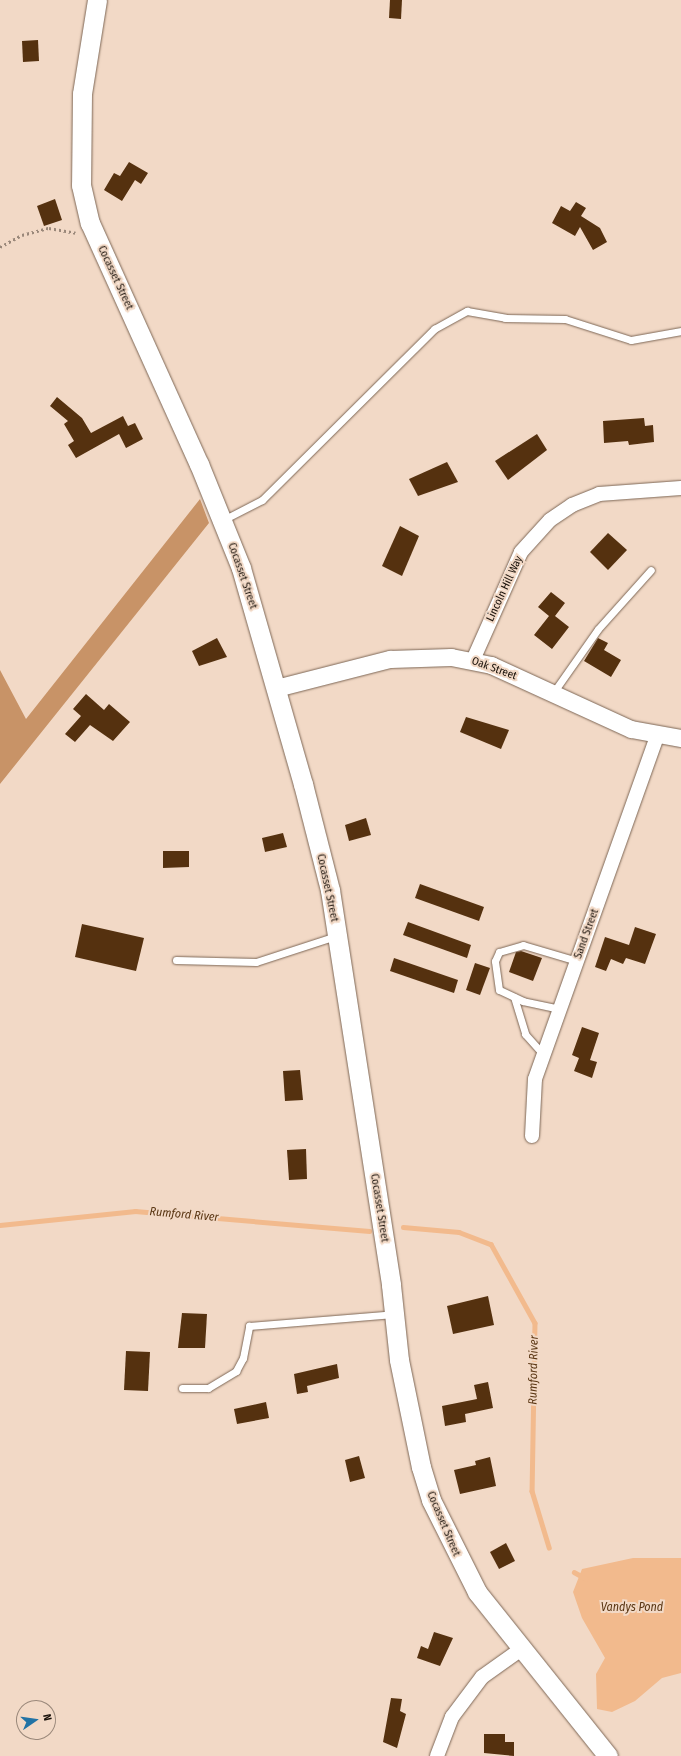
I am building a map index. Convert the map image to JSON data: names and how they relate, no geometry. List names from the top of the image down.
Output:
{
  "streets": {
    "main road": ["Cocasset Street"],
    "street": ["Lincoln Hill Way", "Oak Street", "Sand Street"]
  },
  "crossings": [
    ["Cocasset Street", "Oak Street"],
    ["Lincoln Hill Way", "Oak Street"],
    ["Oak Street", "Sand Street"]
  ],
  "water": ["Rumford River", "Vandys Pond"],
  "north": "right"
}
